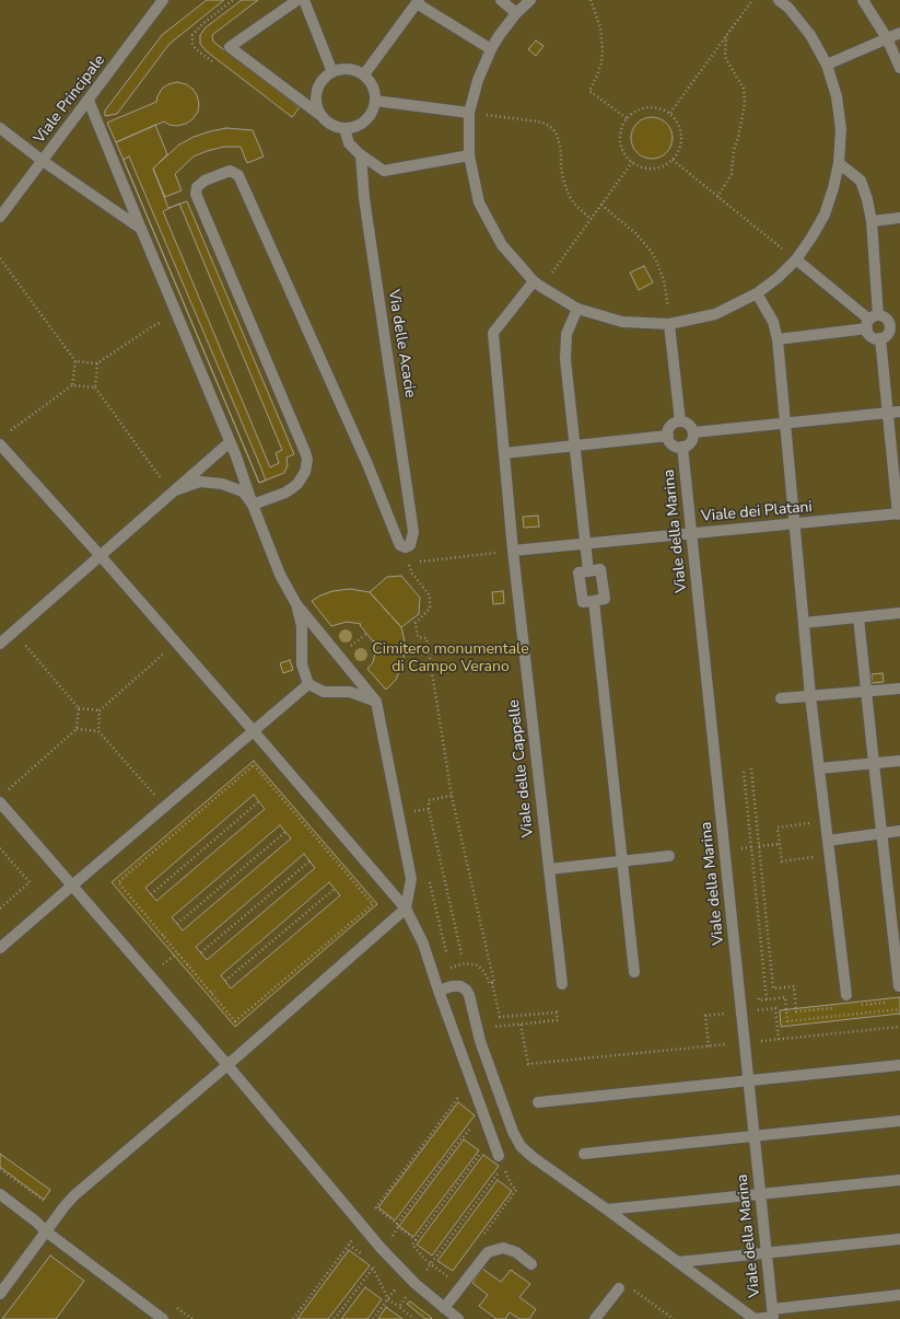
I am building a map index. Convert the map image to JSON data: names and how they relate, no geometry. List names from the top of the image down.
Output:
{
  "streets": {
    "lane": [
      "Viale Principale",
      "Via delle Acacie",
      "Viale dei Platani",
      "Viale della Marina",
      "Viale delle Cappelle"
    ]
  },
  "crossings": [
    ["Viale dei Platani", "Viale della Marina"],
    ["Viale dei Platani", "Viale delle Cappelle"]
  ],
  "parks": ["Cimitero monumentale di Campo Verano"]
}
